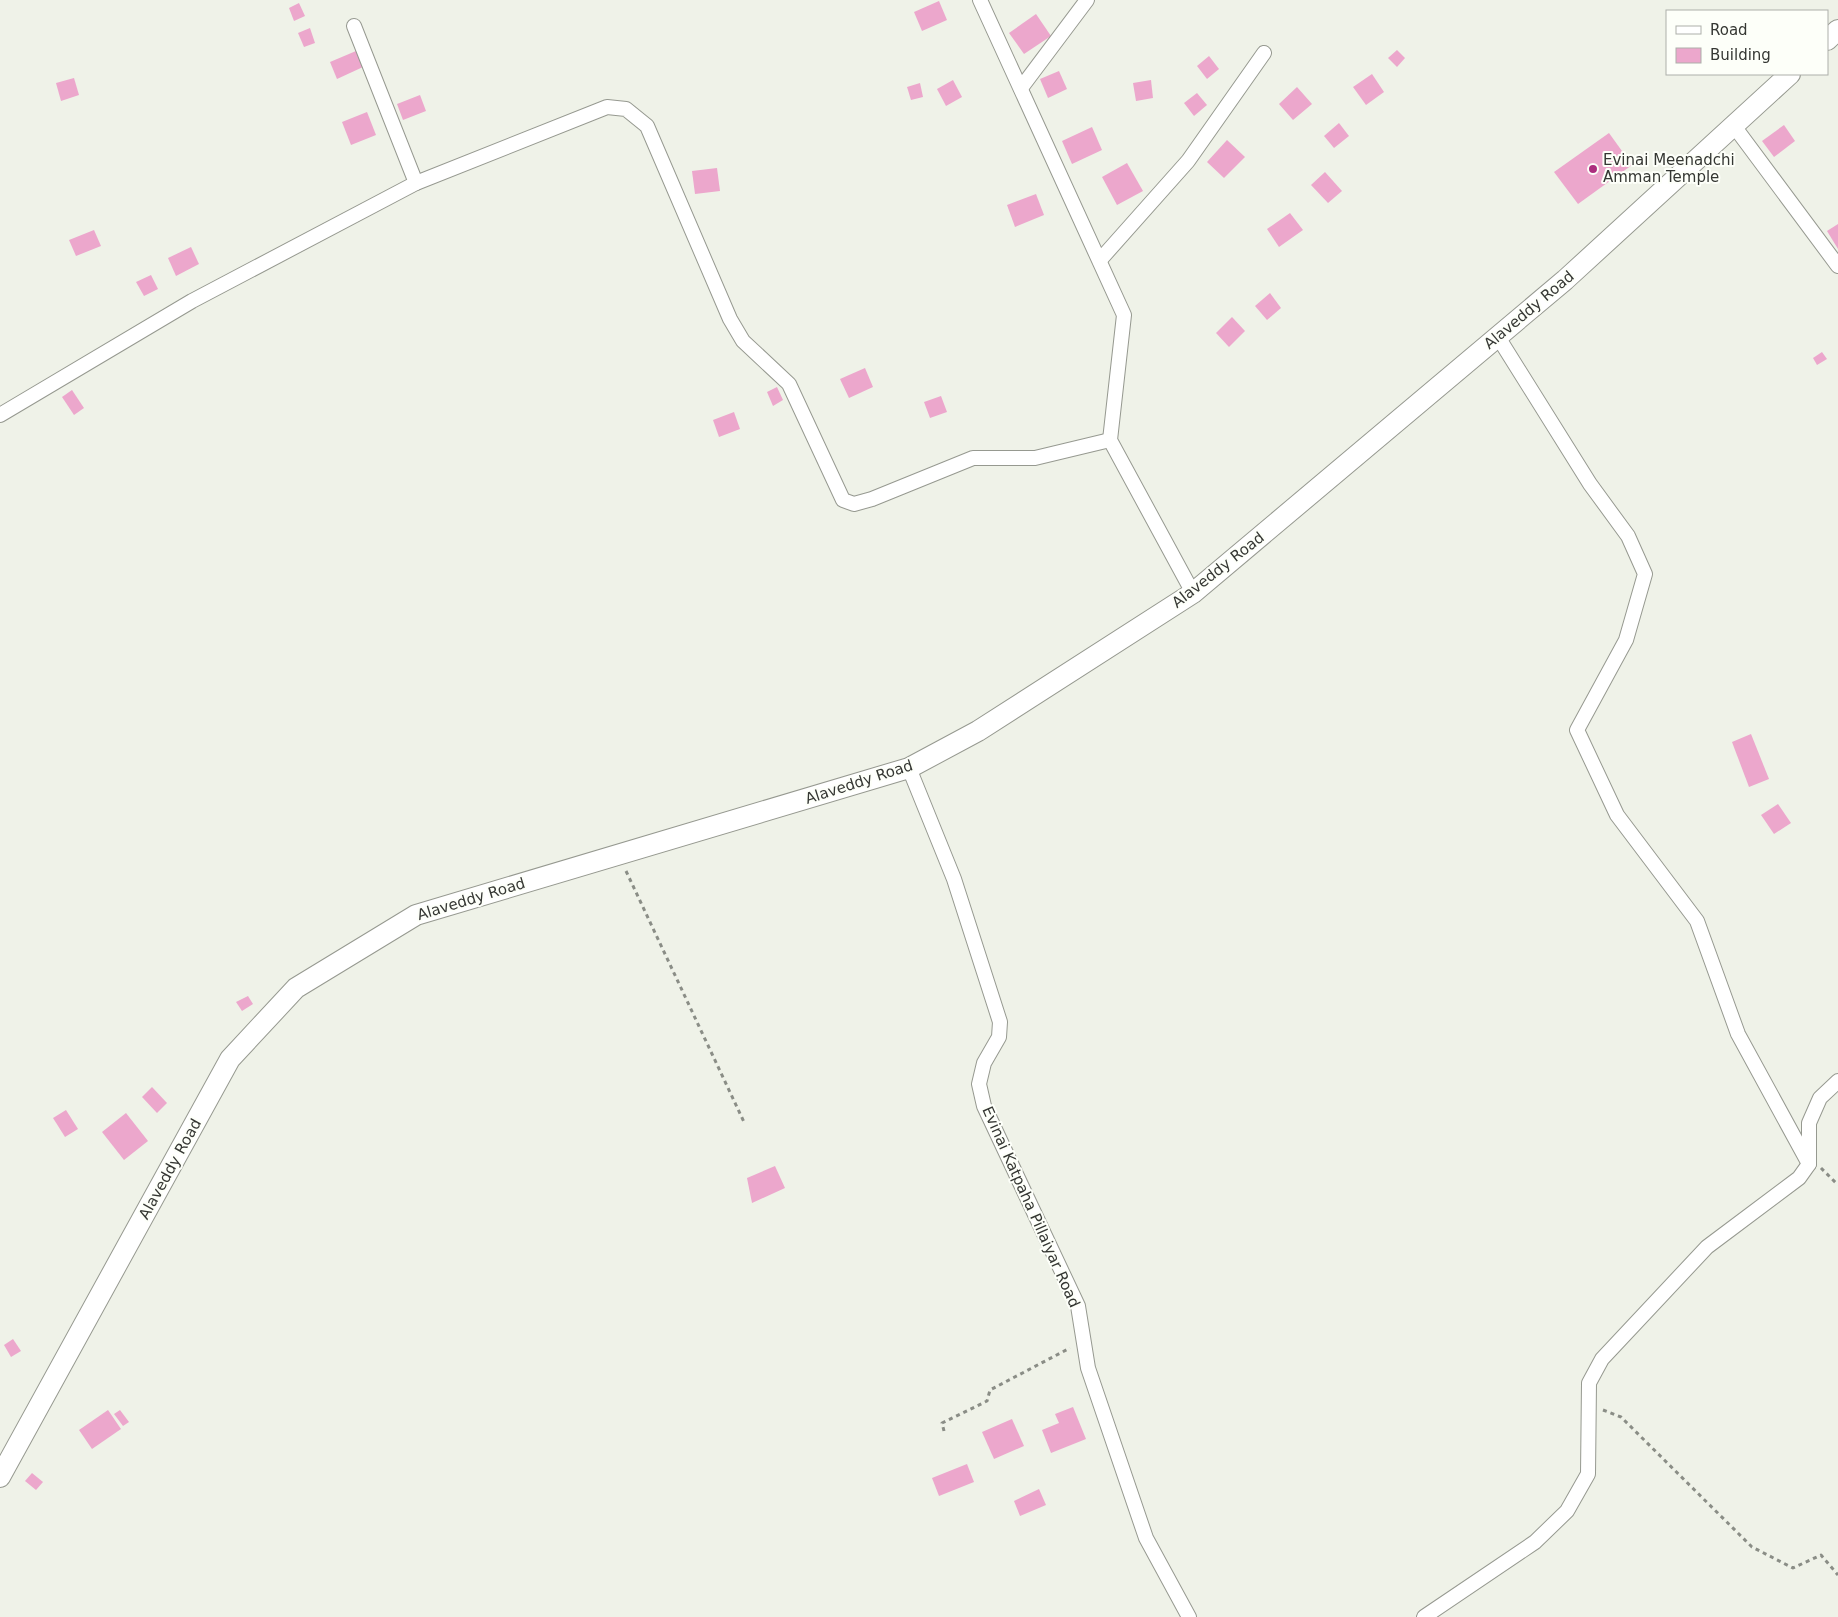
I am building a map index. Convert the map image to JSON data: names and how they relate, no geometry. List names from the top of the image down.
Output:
{
  "streets": {
    "street": ["Alaveddy Road", "Evinai Katpaha Pillaiyar Road"]
  },
  "crossings": [
    ["Alaveddy Road", "Evinai Katpaha Pillaiyar Road"]
  ],
  "places": ["Evinai Meenadchi Amman Temple"],
  "legend": ["Road", "Building"]
}
